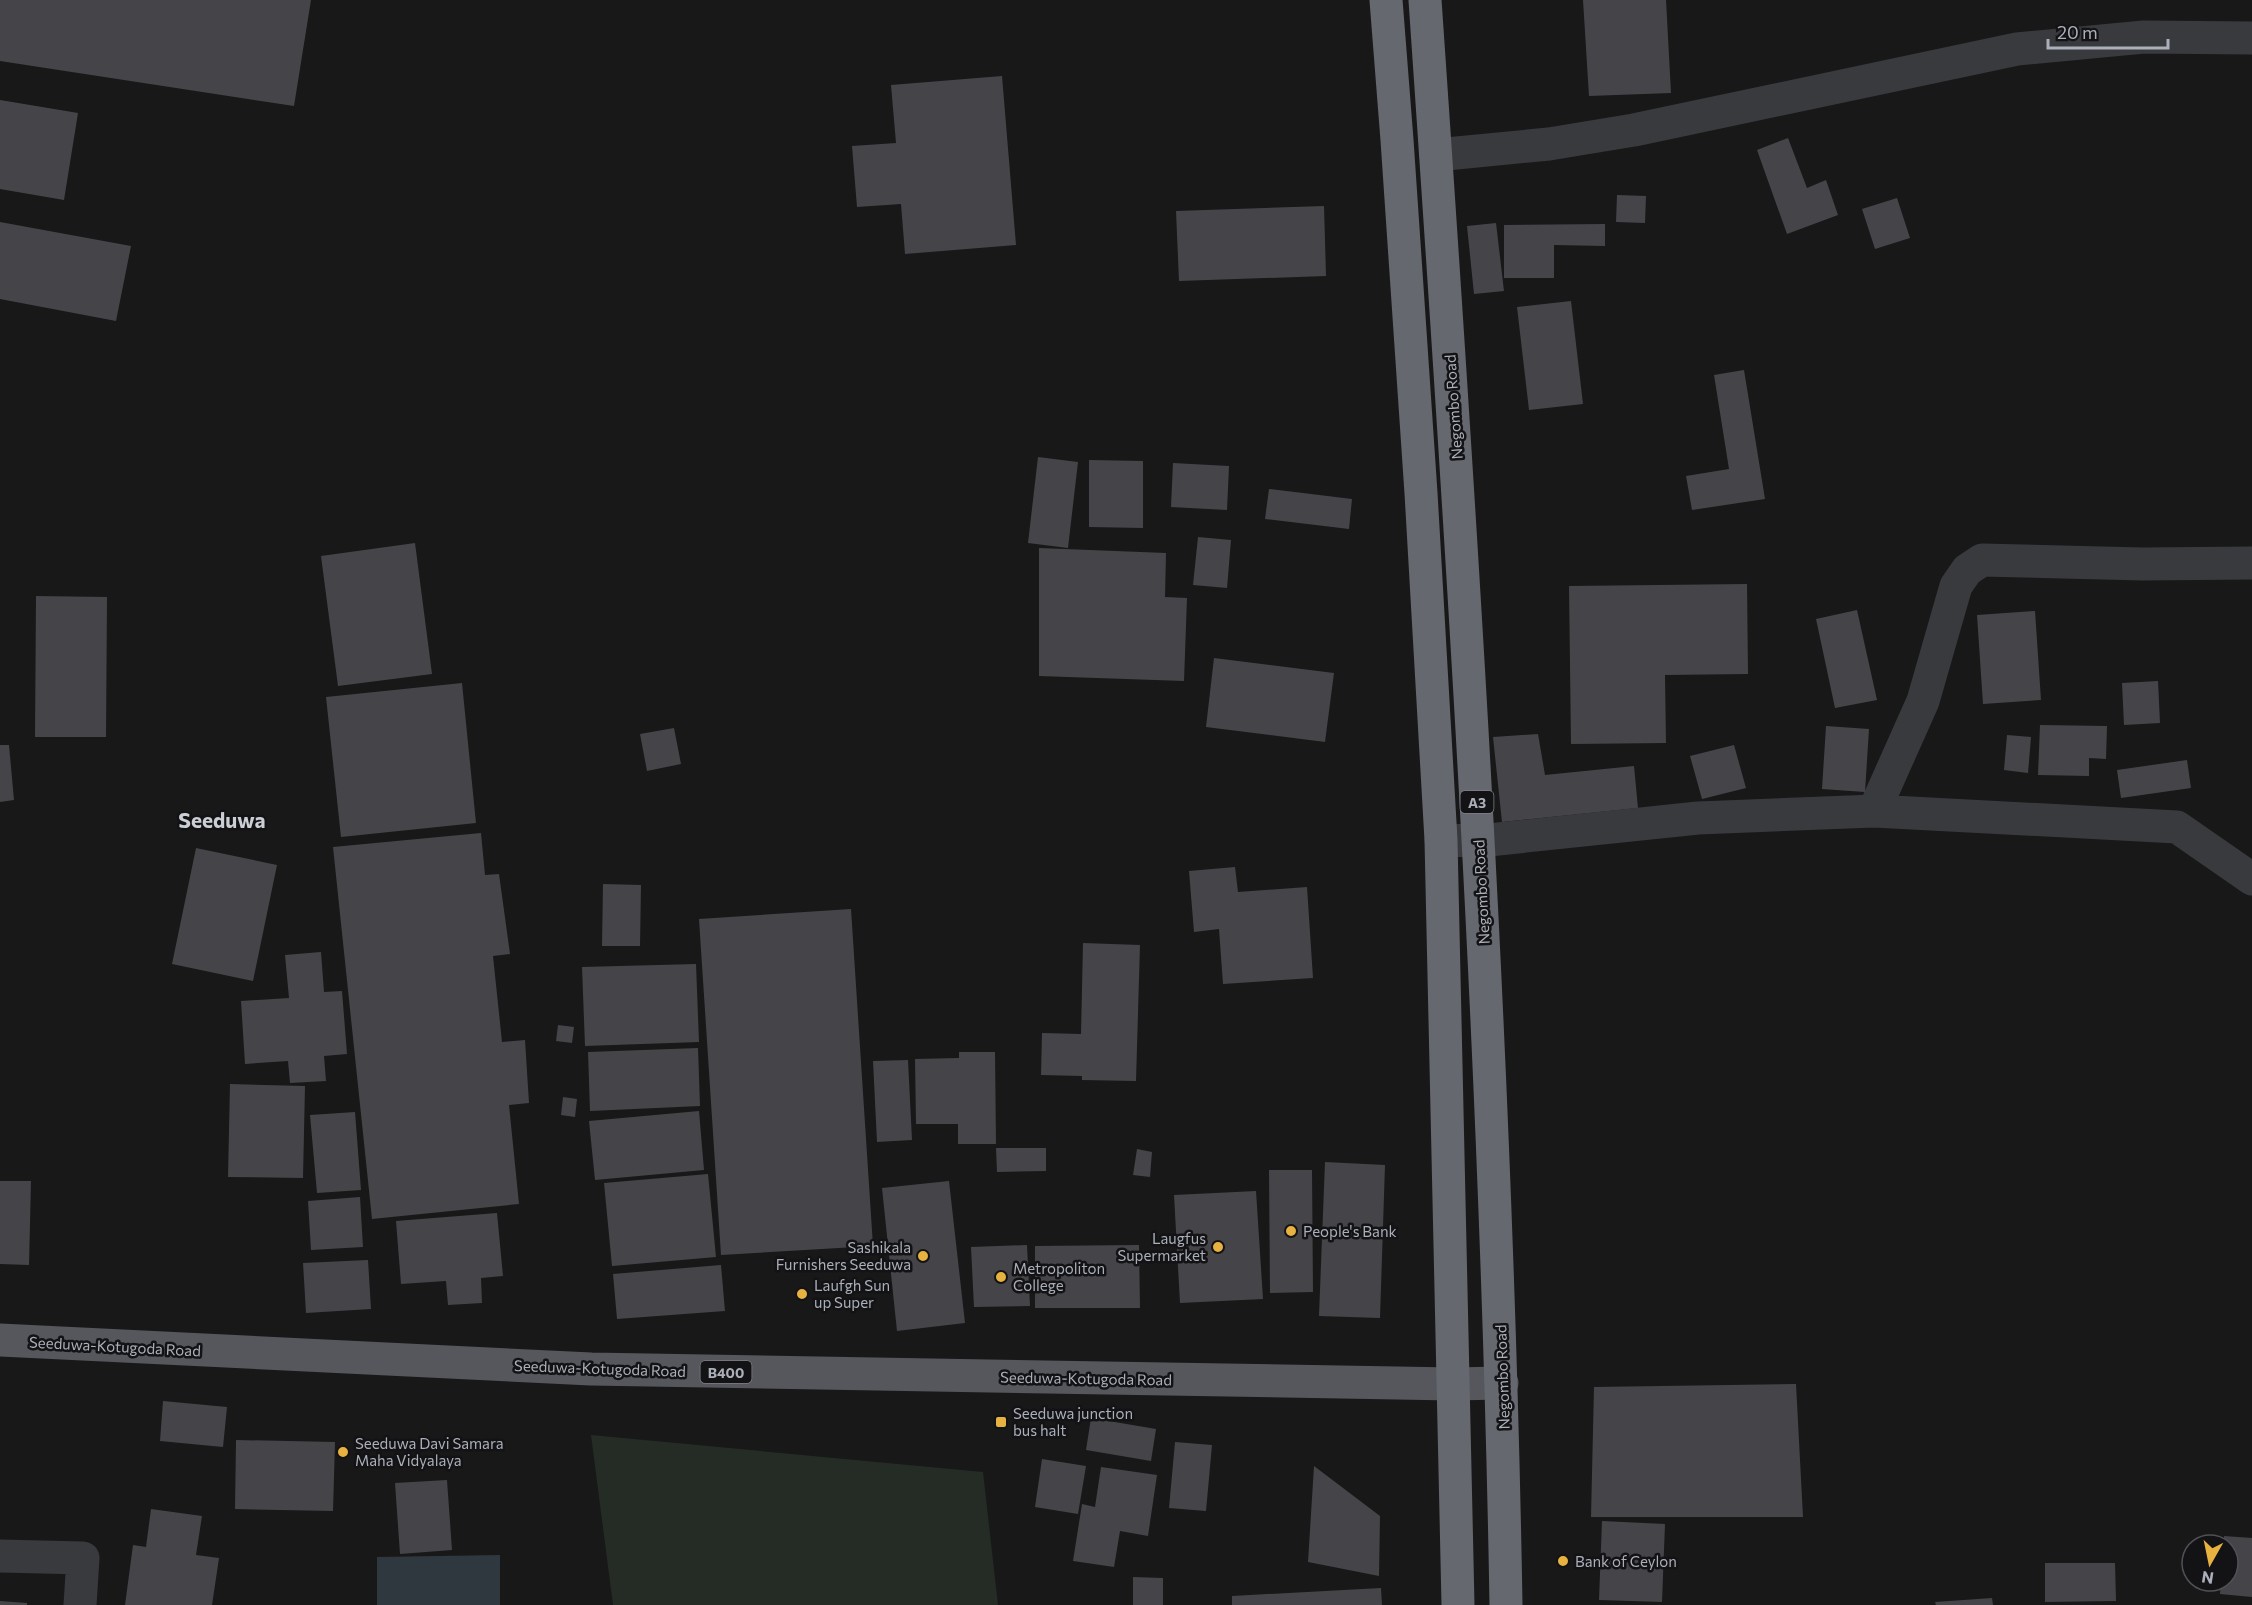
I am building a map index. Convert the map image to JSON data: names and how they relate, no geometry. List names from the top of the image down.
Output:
{
  "streets": {
    "highway": ["Negombo Road", "A3"],
    "main road": ["Seeduwa-Kotugoda Road", "B400"]
  },
  "crossings": [
    ["Negombo Road", "Seeduwa-Kotugoda Road"],
    ["A3", "Seeduwa-Kotugoda Road"]
  ],
  "districts": ["Seeduwa"],
  "places": {
    "other": [
      "People's Bank",
      "Laugfus Supermarket",
      "Sashikala Furnishers Seeduwa",
      "Metropoliton College",
      "Laufgh Sun up Super",
      "Seeduwa Davi Samara Maha Vidyalaya",
      "Bank of Ceylon"
    ],
    "transit": ["Seeduwa junction bus halt"]
  },
  "scale_bar": "20 m",
  "north": "bottom"
}
